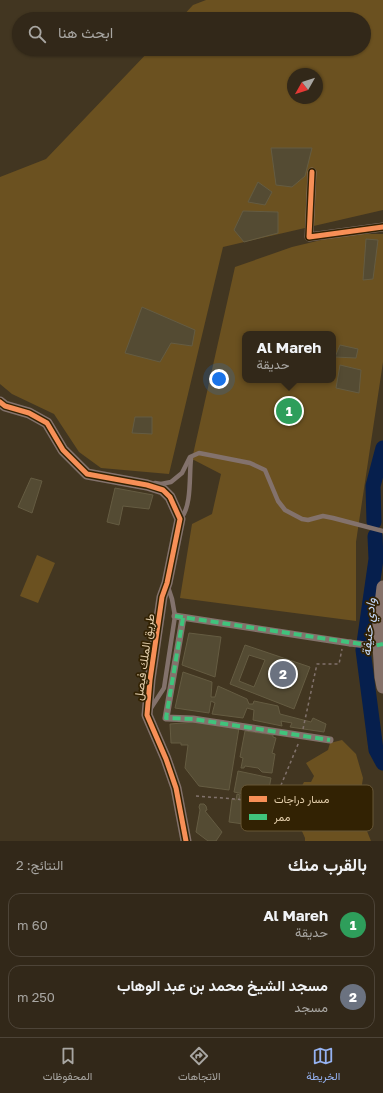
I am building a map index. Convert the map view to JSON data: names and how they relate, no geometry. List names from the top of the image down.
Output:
{
  "streets": {
    "street": ["طريق الملك فيصل"]
  },
  "water": ["وادي حنيفة"],
  "legend": ["مسار دراجات", "ممر"],
  "north": "bottom left",
  "page": {
    "search": "ابحث هنا",
    "popup": ["Al Mareh", "حديقة"],
    "pins": ["1", "2"],
    "heading": ["بالقرب منك", "النتائج: 2"],
    "list": [
      {
        "mark": "1",
        "name": "Al Mareh",
        "note": "حديقة",
        "value": "60 m"
      },
      {
        "mark": "2",
        "name": "مسجد الشيخ محمد بن عبد الوهاب",
        "note": "مسجد",
        "value": "250 m"
      }
    ],
    "nav": ["الخريطة", "الاتجاهات", "المحفوظات"]
  }
}
